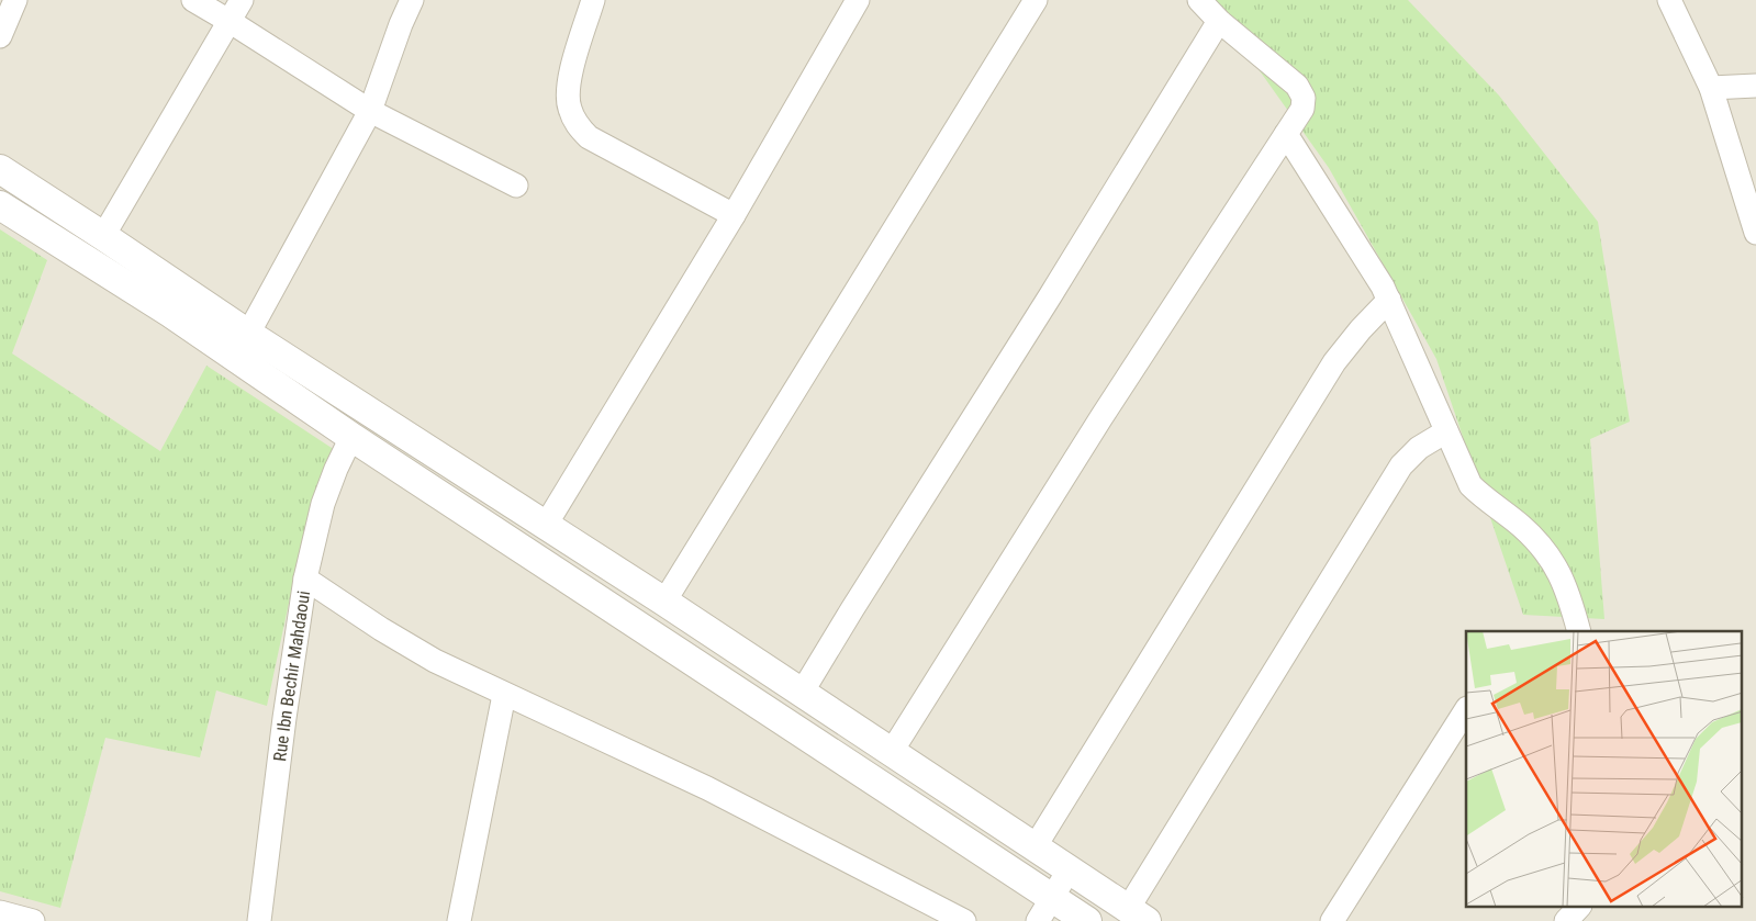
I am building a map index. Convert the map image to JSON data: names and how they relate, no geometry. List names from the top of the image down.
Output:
{
  "streets": {
    "street": ["Rue Ibn Bechir Mahdaoui"]
  }
}
